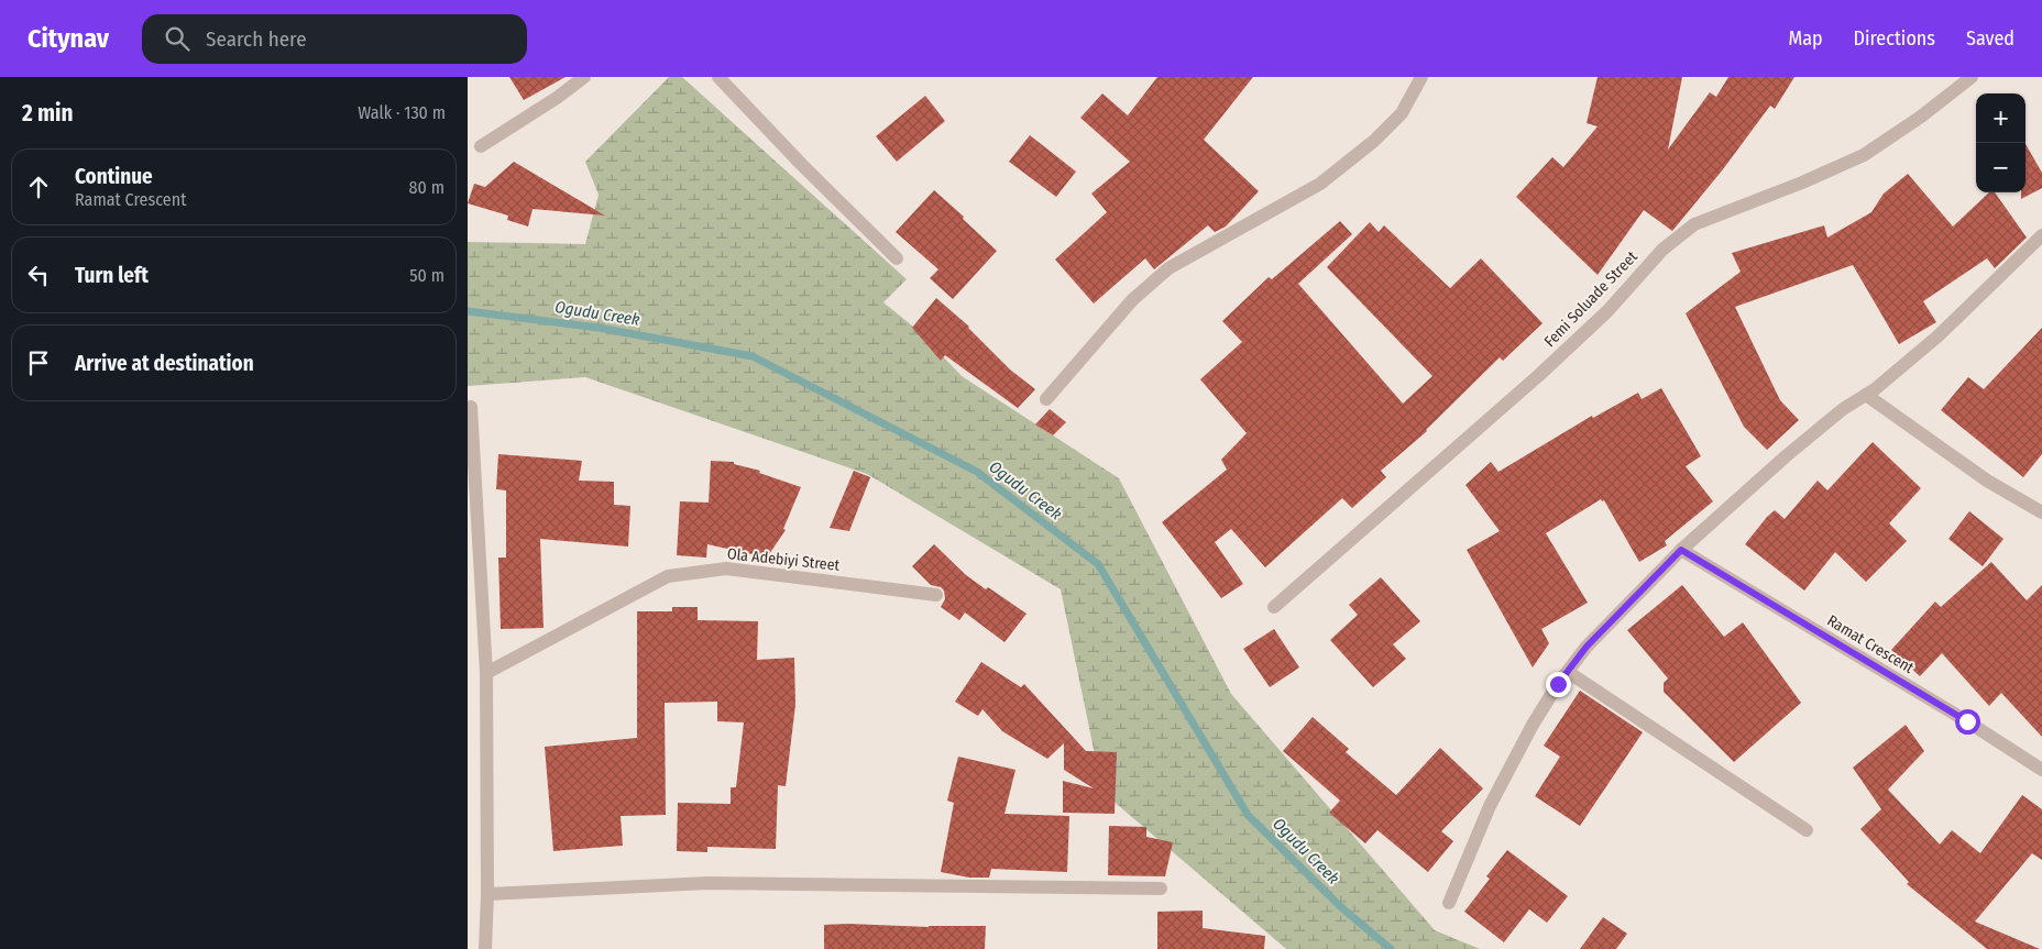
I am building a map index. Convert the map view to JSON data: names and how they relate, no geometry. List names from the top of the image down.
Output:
{
  "streets": {
    "street": ["Femi Soluade Street", "Ola Adebiyi Street", "Ramat Crescent"]
  },
  "water": ["Ogudu Creek"],
  "page": {
    "header": "Citynav",
    "search": "Search here",
    "nav": ["Map", "Directions", "Saved"],
    "heading": ["2 min", "Walk · 130 m"],
    "map_buttons": ["+", "−"],
    "list": [
      ["Continue", "Ramat Crescent", "80 m"],
      ["Turn left", "50 m"],
      "Arrive at destination"
    ]
  }
}
